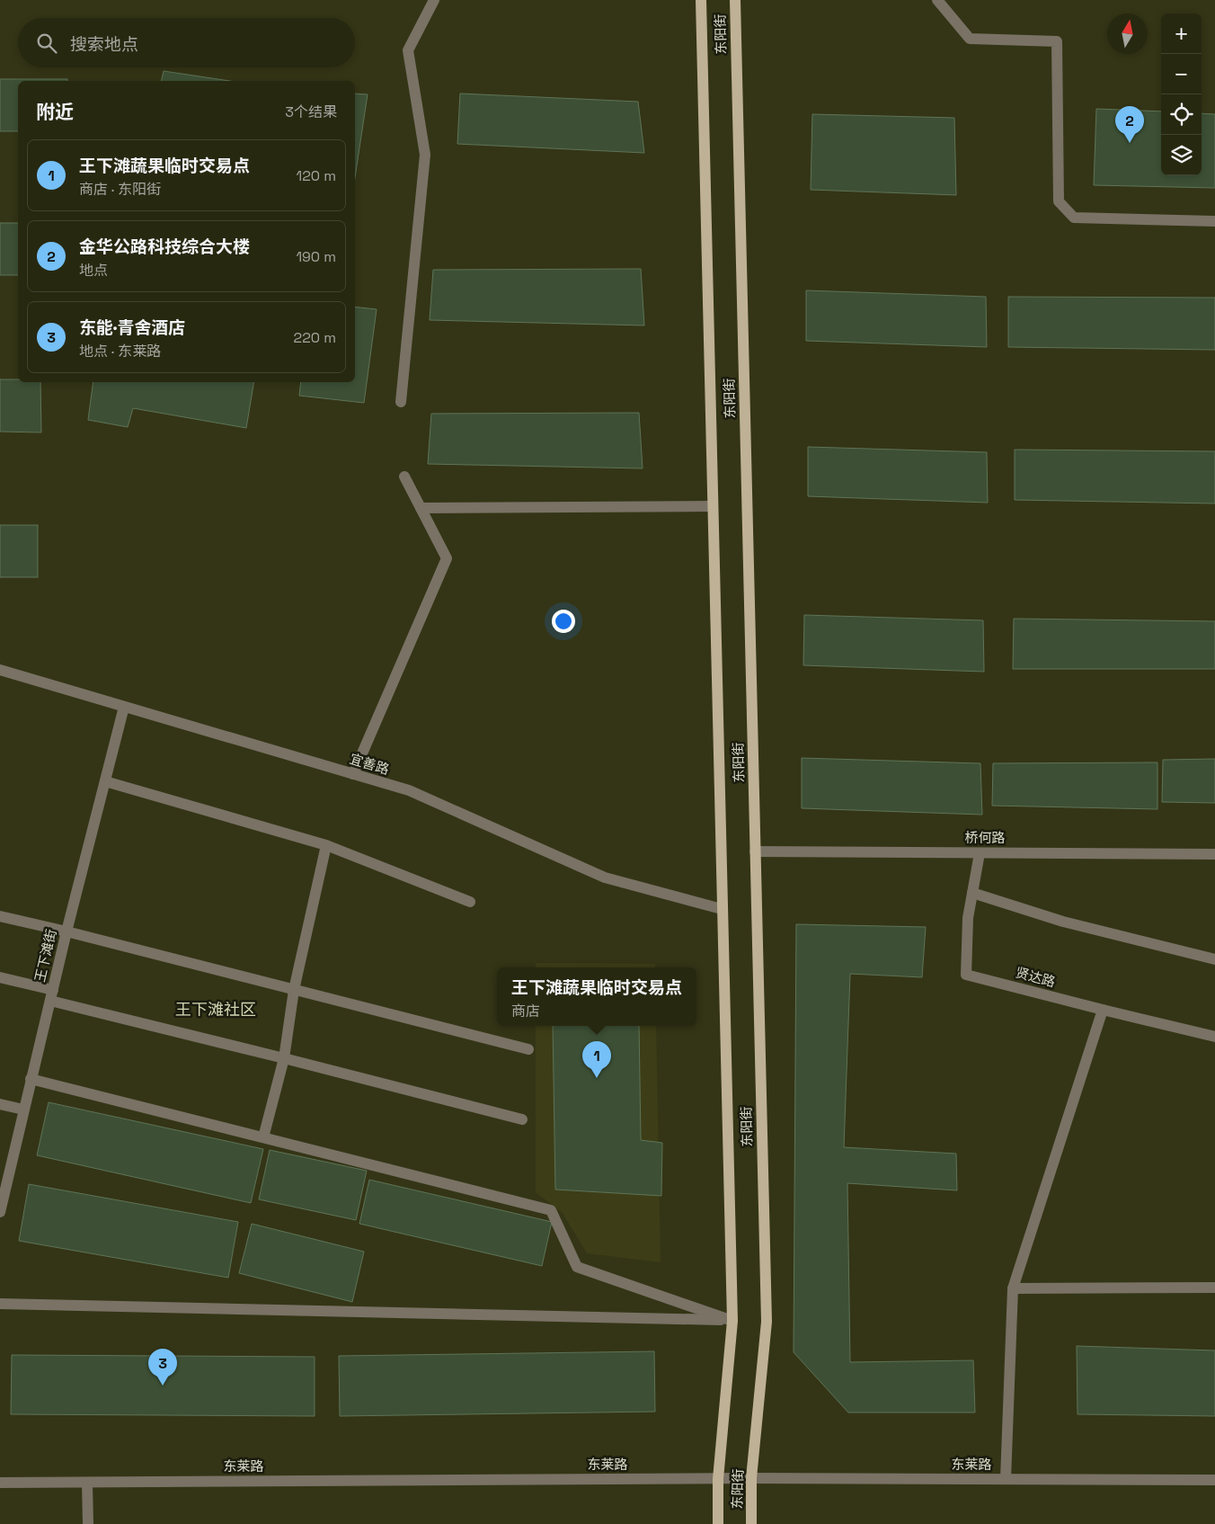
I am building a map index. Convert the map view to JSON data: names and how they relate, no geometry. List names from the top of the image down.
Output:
{
  "streets": {
    "main road": ["东阳街"],
    "street": [
      "宜善路",
      "桥何路",
      "王下滩街",
      "贤达路",
      "东莱路"
    ]
  },
  "crossings": [
    ["东阳街", "宜善路"],
    ["东阳街", "桥何路"],
    ["东阳街", "东莱路"],
    ["宜善路", "王下滩街"],
    ["桥何路", "贤达路"]
  ],
  "districts": ["王下滩社区"],
  "north": "top",
  "page": {
    "map_buttons": ["+", "−"],
    "search": "搜索地点",
    "heading": ["附近", "3个结果"],
    "pins": ["2", "1", "3"],
    "list": [
      {
        "mark": "1",
        "name": "王下滩蔬果临时交易点",
        "note": "商店 · 东阳街",
        "value": "120 m"
      },
      {
        "mark": "2",
        "name": "金华公路科技综合大楼",
        "note": "地点",
        "value": "190 m"
      },
      {
        "mark": "3",
        "name": "东能·青舍酒店",
        "note": "地点 · 东莱路",
        "value": "220 m"
      }
    ],
    "popup": ["王下滩蔬果临时交易点", "商店"]
  }
}
